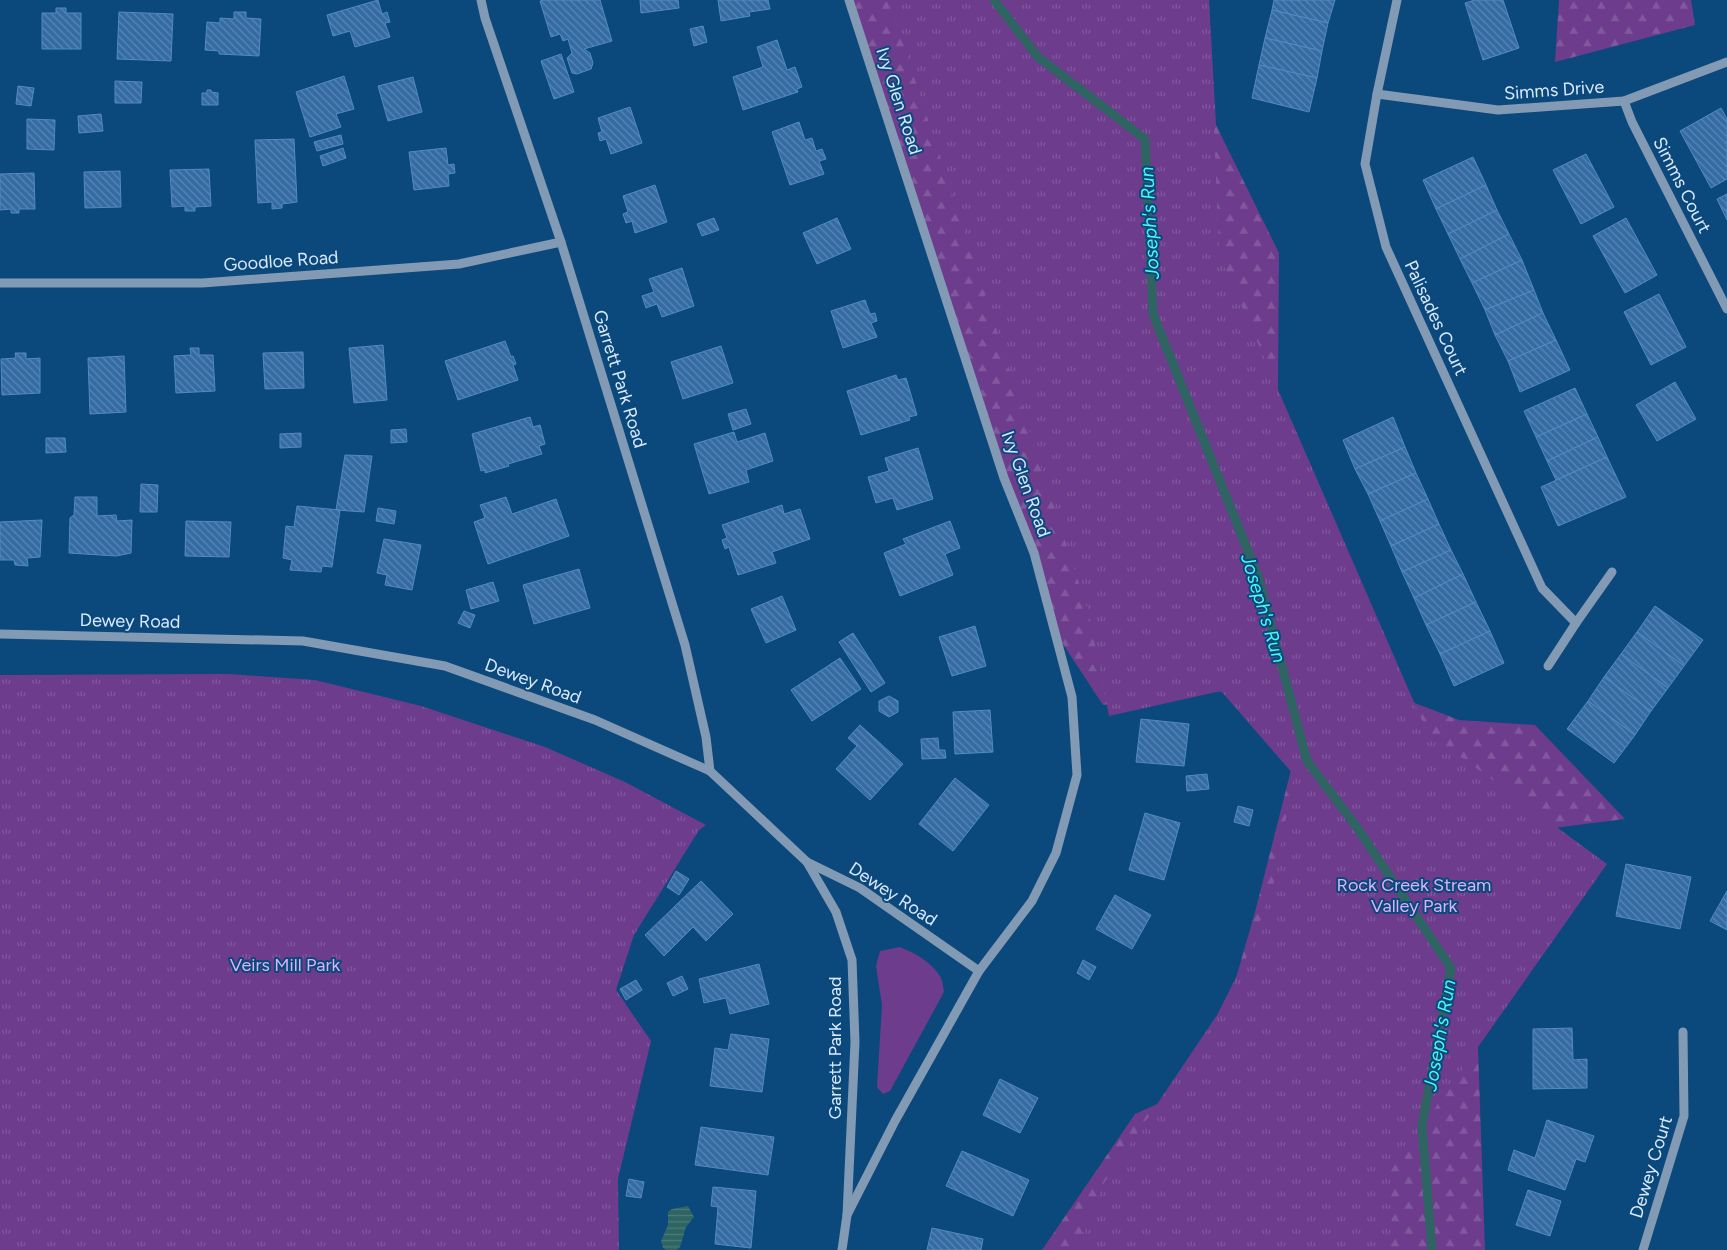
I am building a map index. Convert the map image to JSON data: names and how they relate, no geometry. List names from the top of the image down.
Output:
{
  "streets": {
    "street": [
      "Simms Drive",
      "Ivy Glen Road",
      "Simms Court",
      "Goodloe Road",
      "Palisades Court",
      "Garrett Park Road",
      "Dewey Road",
      "Dewey Court"
    ]
  },
  "crossings": [
    ["Simms Drive", "Simms Court"],
    ["Simms Drive", "Palisades Court"],
    ["Ivy Glen Road", "Garrett Park Road"],
    ["Ivy Glen Road", "Dewey Road"],
    ["Goodloe Road", "Garrett Park Road"],
    ["Garrett Park Road", "Dewey Road"]
  ],
  "water": ["Joseph's Run"],
  "parks": ["Rock Creek Stream Valley Park", "Veirs Mill Park"]
}
